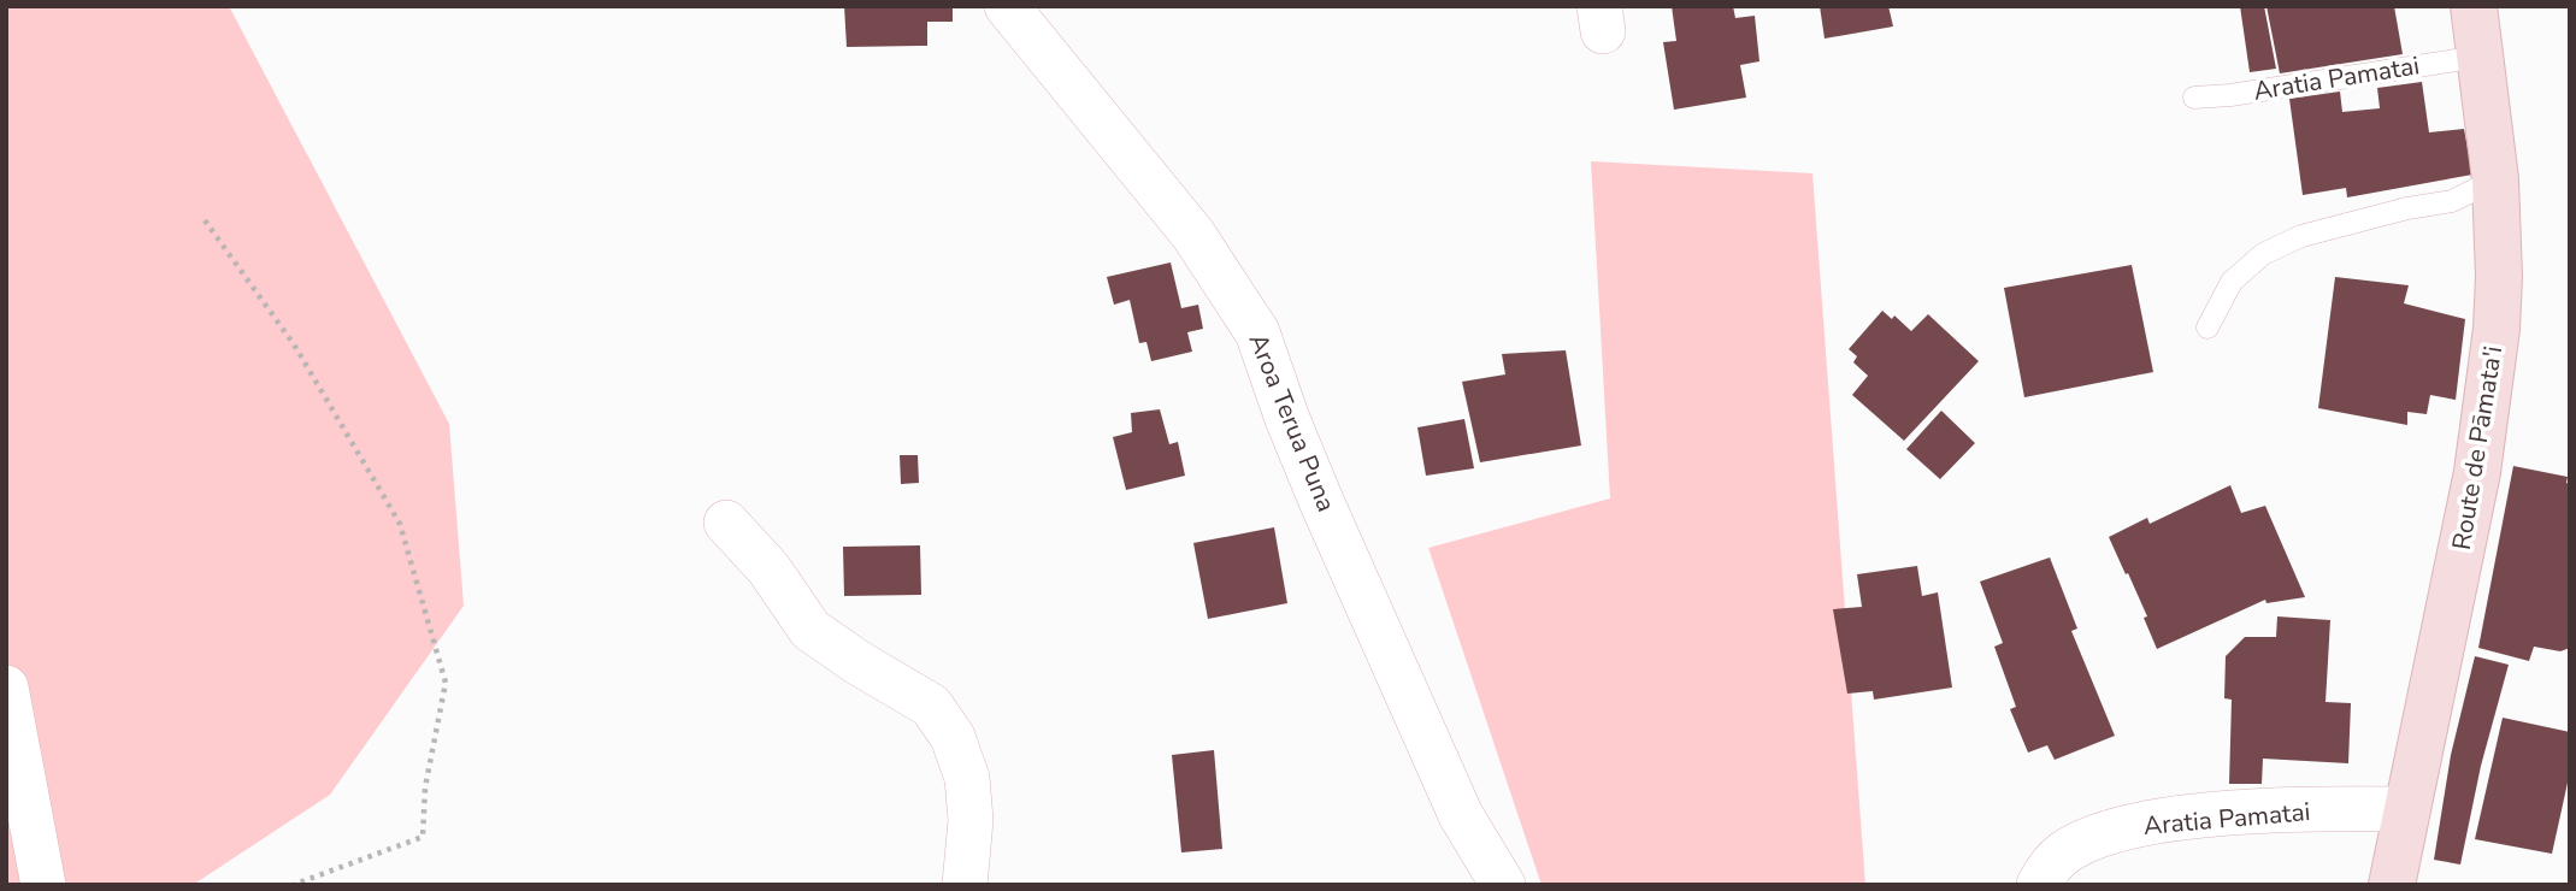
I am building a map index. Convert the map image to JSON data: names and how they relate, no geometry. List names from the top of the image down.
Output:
{
  "streets": {
    "main road": ["Route de Pāmata'i"],
    "street": ["Aratia Pamatai", "Aroa Terua Puna"]
  },
  "crossings": [
    ["Aratia Pamatai", "Route de Pāmata'i"]
  ]
}
